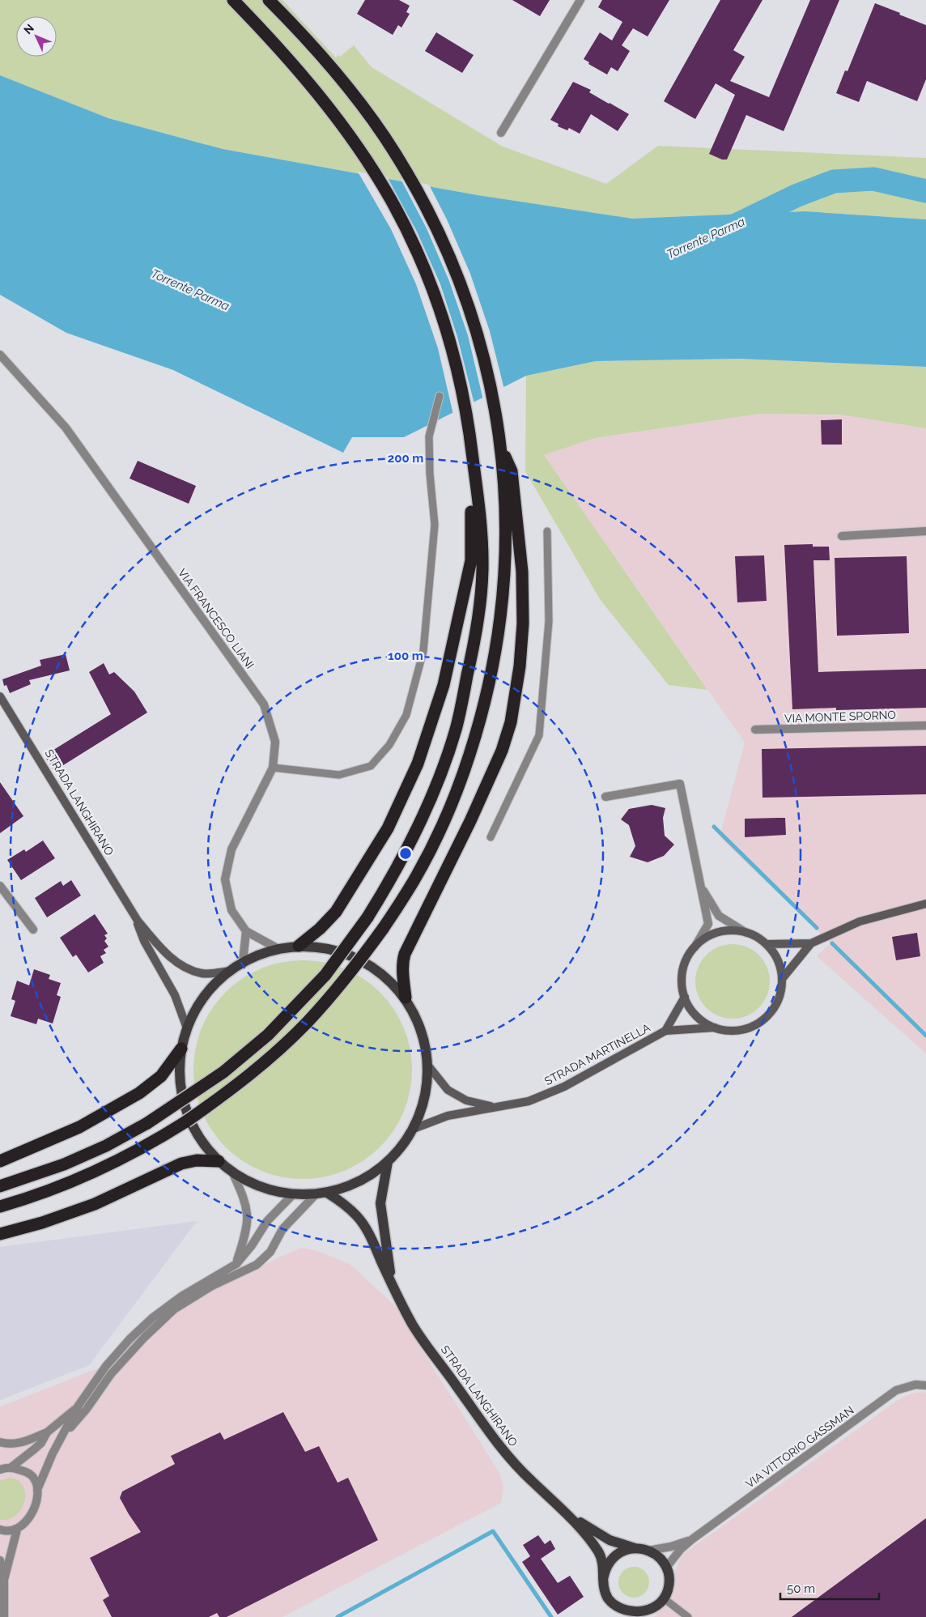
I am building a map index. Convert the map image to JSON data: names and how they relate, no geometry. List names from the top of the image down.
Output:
{
  "streets": {
    "main road": ["STRADA LANGHIRANO"],
    "street": [
      "VIA FRANCESCO LIANI",
      "VIA MONTE SPORNO",
      "STRADA MARTINELLA",
      "VIA VITTORIO GASSMAN"
    ]
  },
  "crossings": [
    ["VIA FRANCESCO LIANI", "STRADA LANGHIRANO"],
    ["STRADA LANGHIRANO", "STRADA MARTINELLA"],
    ["STRADA LANGHIRANO", "VIA VITTORIO GASSMAN"]
  ],
  "water": ["Torrente Parma"],
  "scale_bar": "50 m",
  "north": "top left",
  "rings": ["200 m", "100 m"]
}
